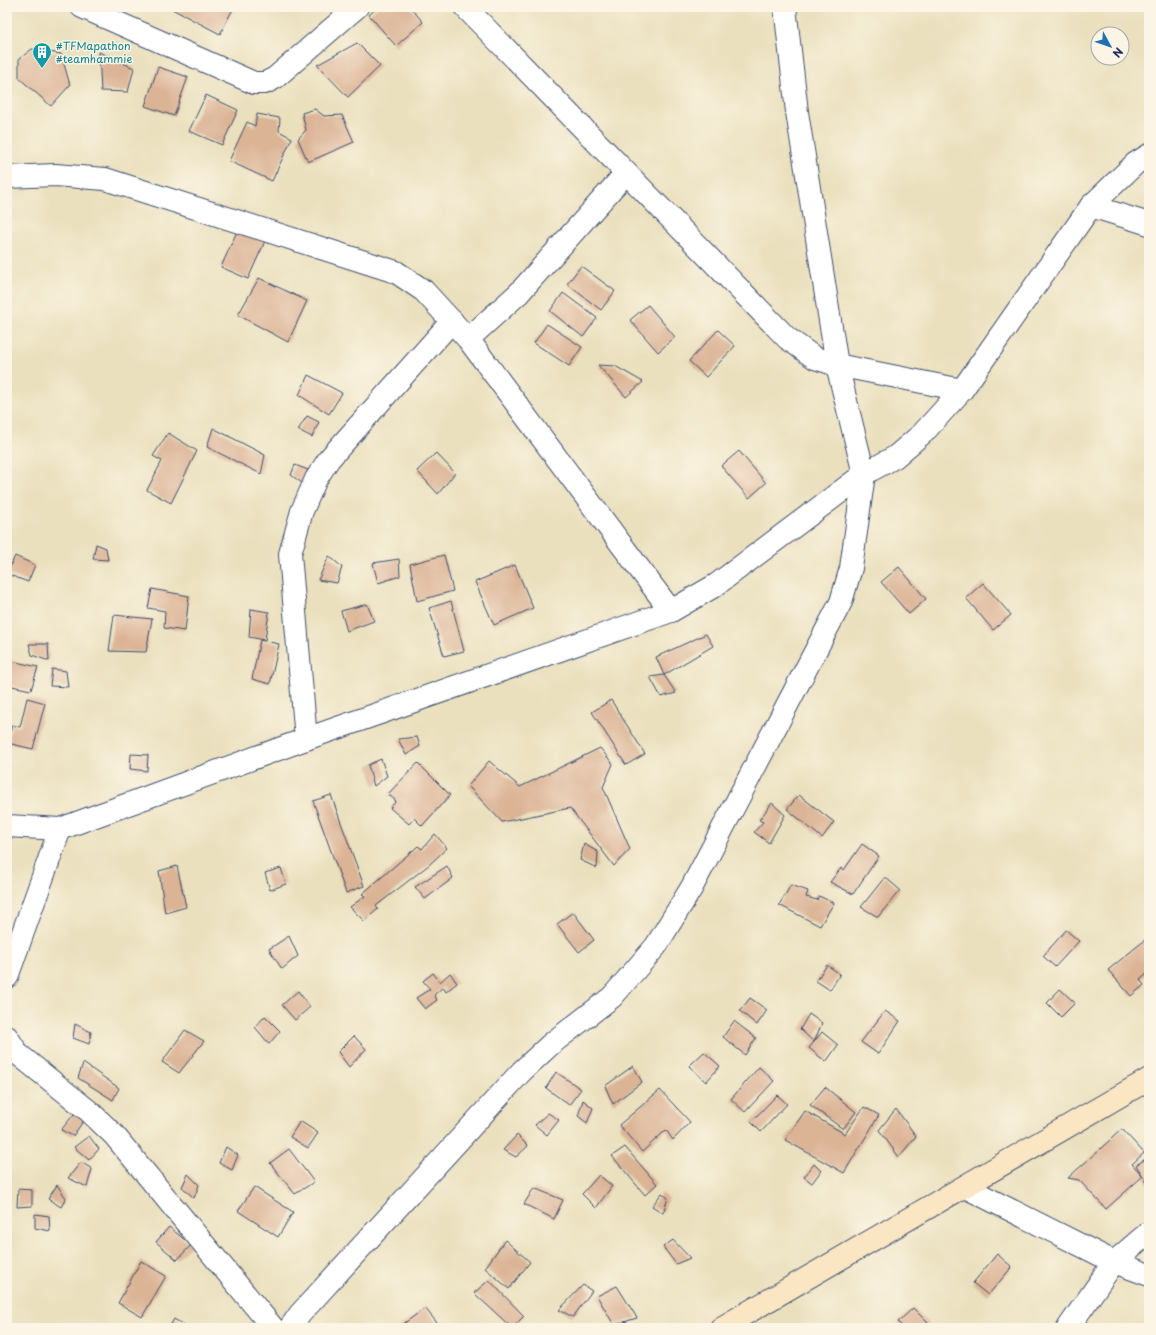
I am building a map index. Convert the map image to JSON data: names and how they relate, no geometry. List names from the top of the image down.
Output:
{
  "places": {
    "building": ["#TFMapathon #teamhammie"]
  },
  "north": "bottom right"
}
